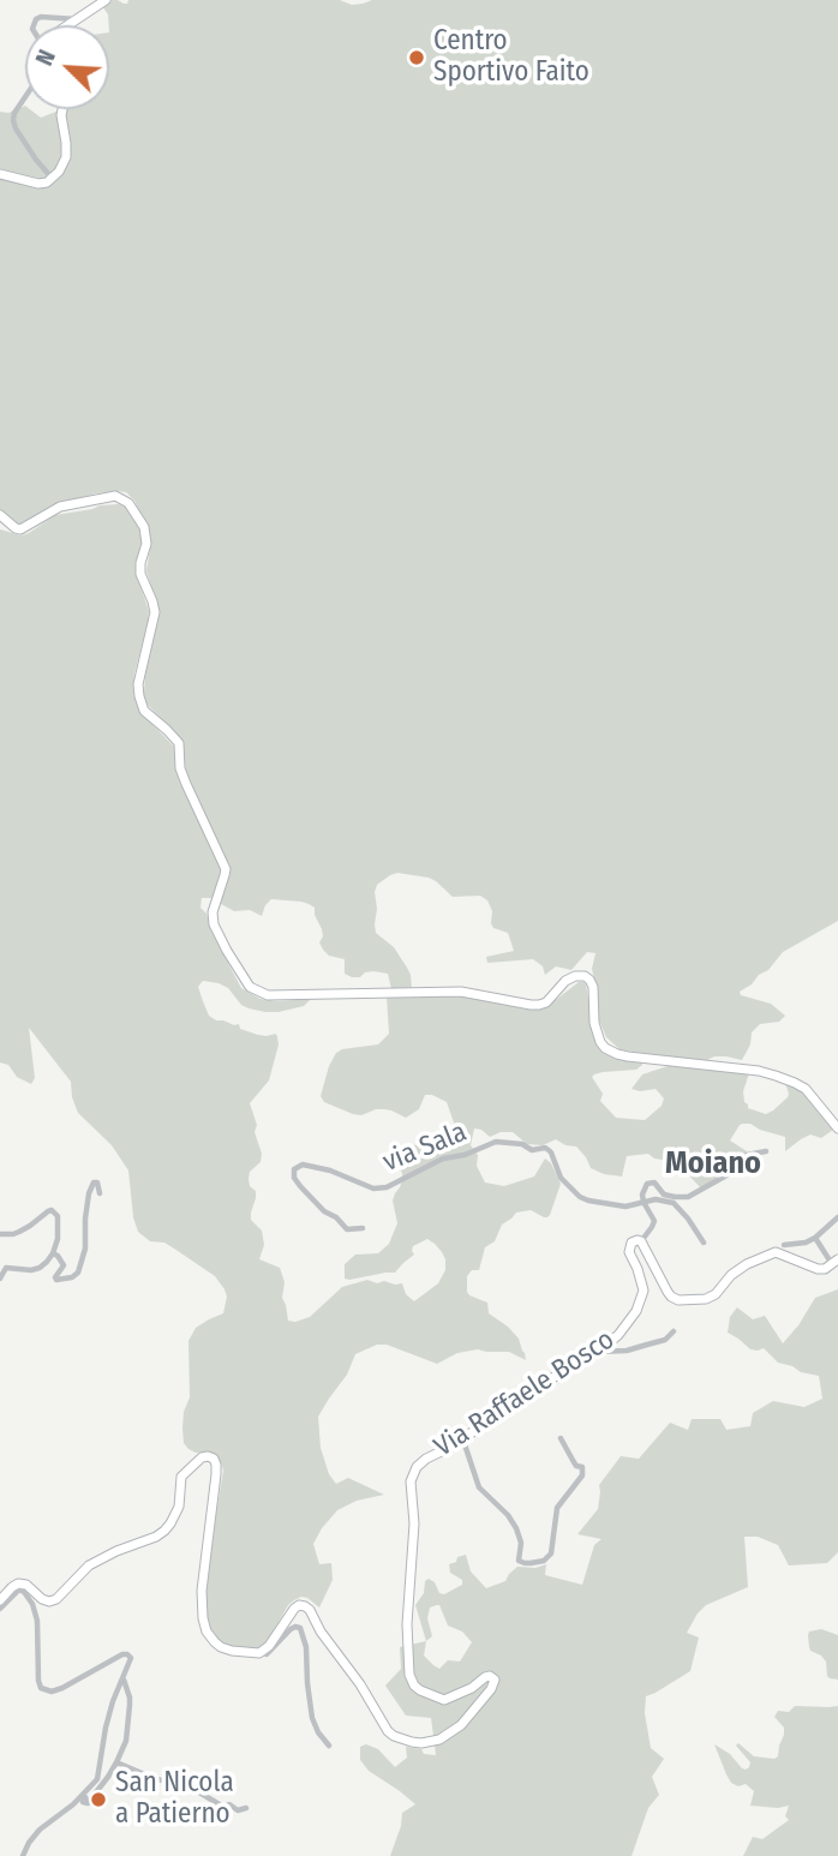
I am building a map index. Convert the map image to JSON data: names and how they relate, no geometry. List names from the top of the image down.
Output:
{
  "streets": {
    "street": ["via Sala", "Via Raffaele Bosco"]
  },
  "districts": ["Moiano"],
  "places": ["Centro Sportivo Faito", "San Nicola a Patierno"],
  "north": "top left"
}
